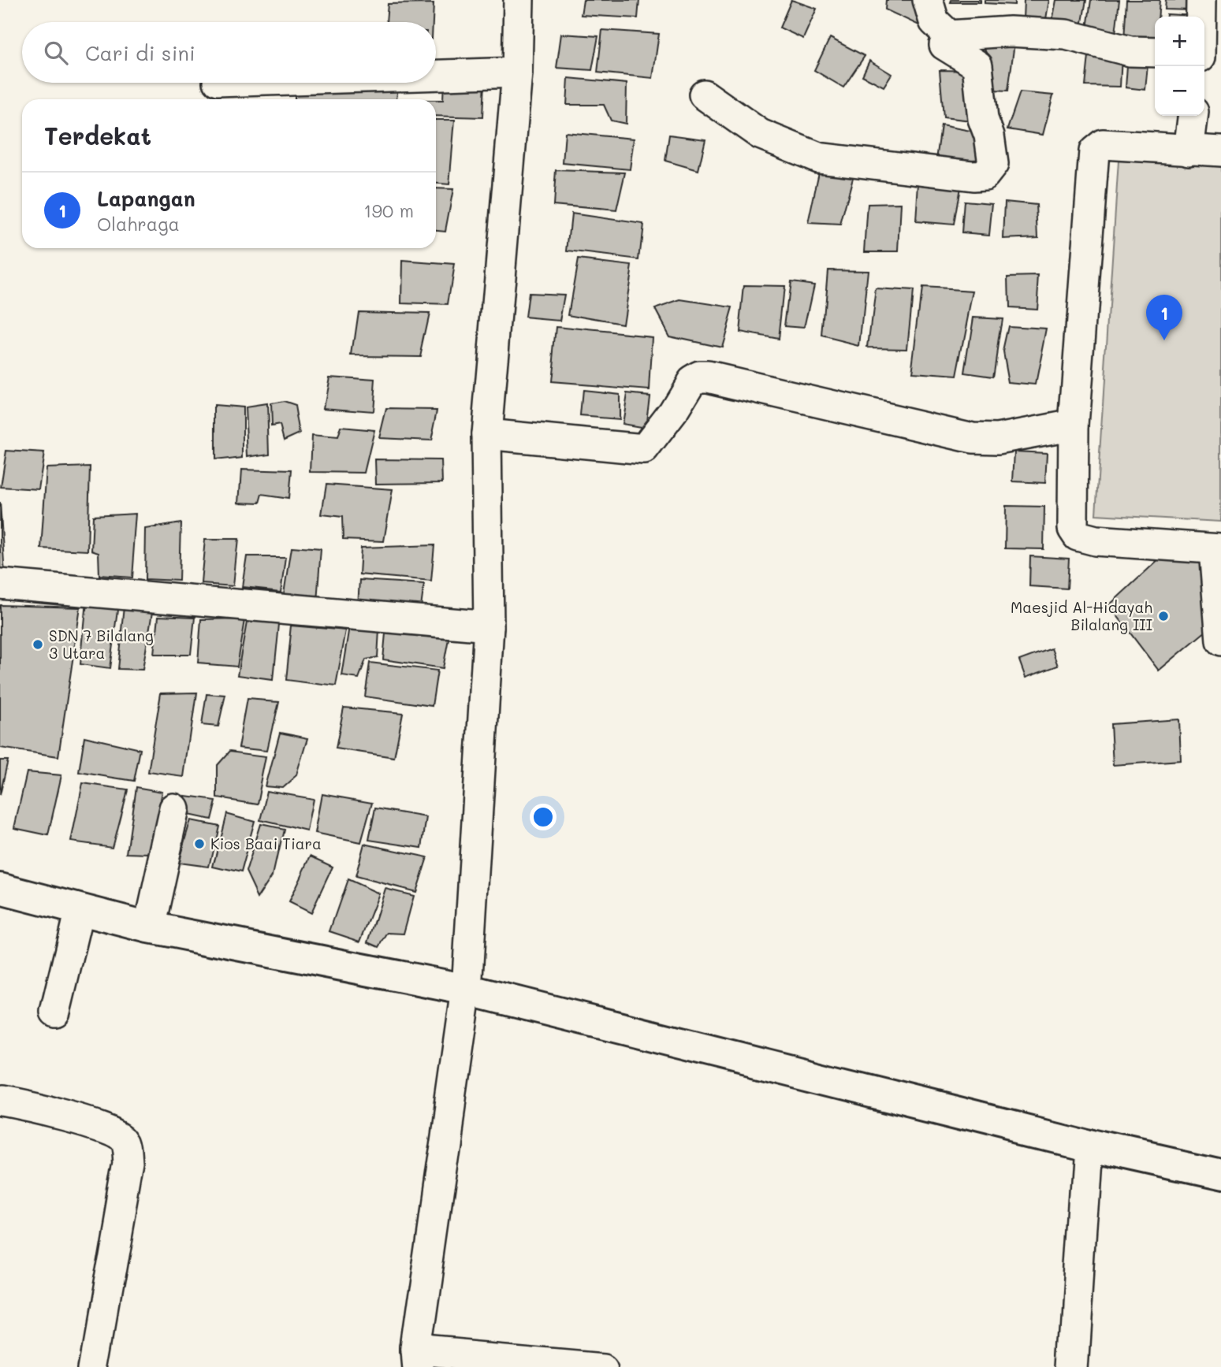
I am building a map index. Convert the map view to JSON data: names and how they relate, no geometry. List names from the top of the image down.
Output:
{
  "places": ["Maesjid Al-Hidayah Bilalang III", "SDN 7 Bilalang 3 Utara", "Kios Baai Tiara"],
  "page": {
    "map_buttons": ["+", "−"],
    "search": "Cari di sini",
    "heading": "Terdekat",
    "list": [
      {
        "mark": "1",
        "name": "Lapangan",
        "note": "Olahraga",
        "value": "190 m"
      }
    ],
    "pins": "1"
  }
}
